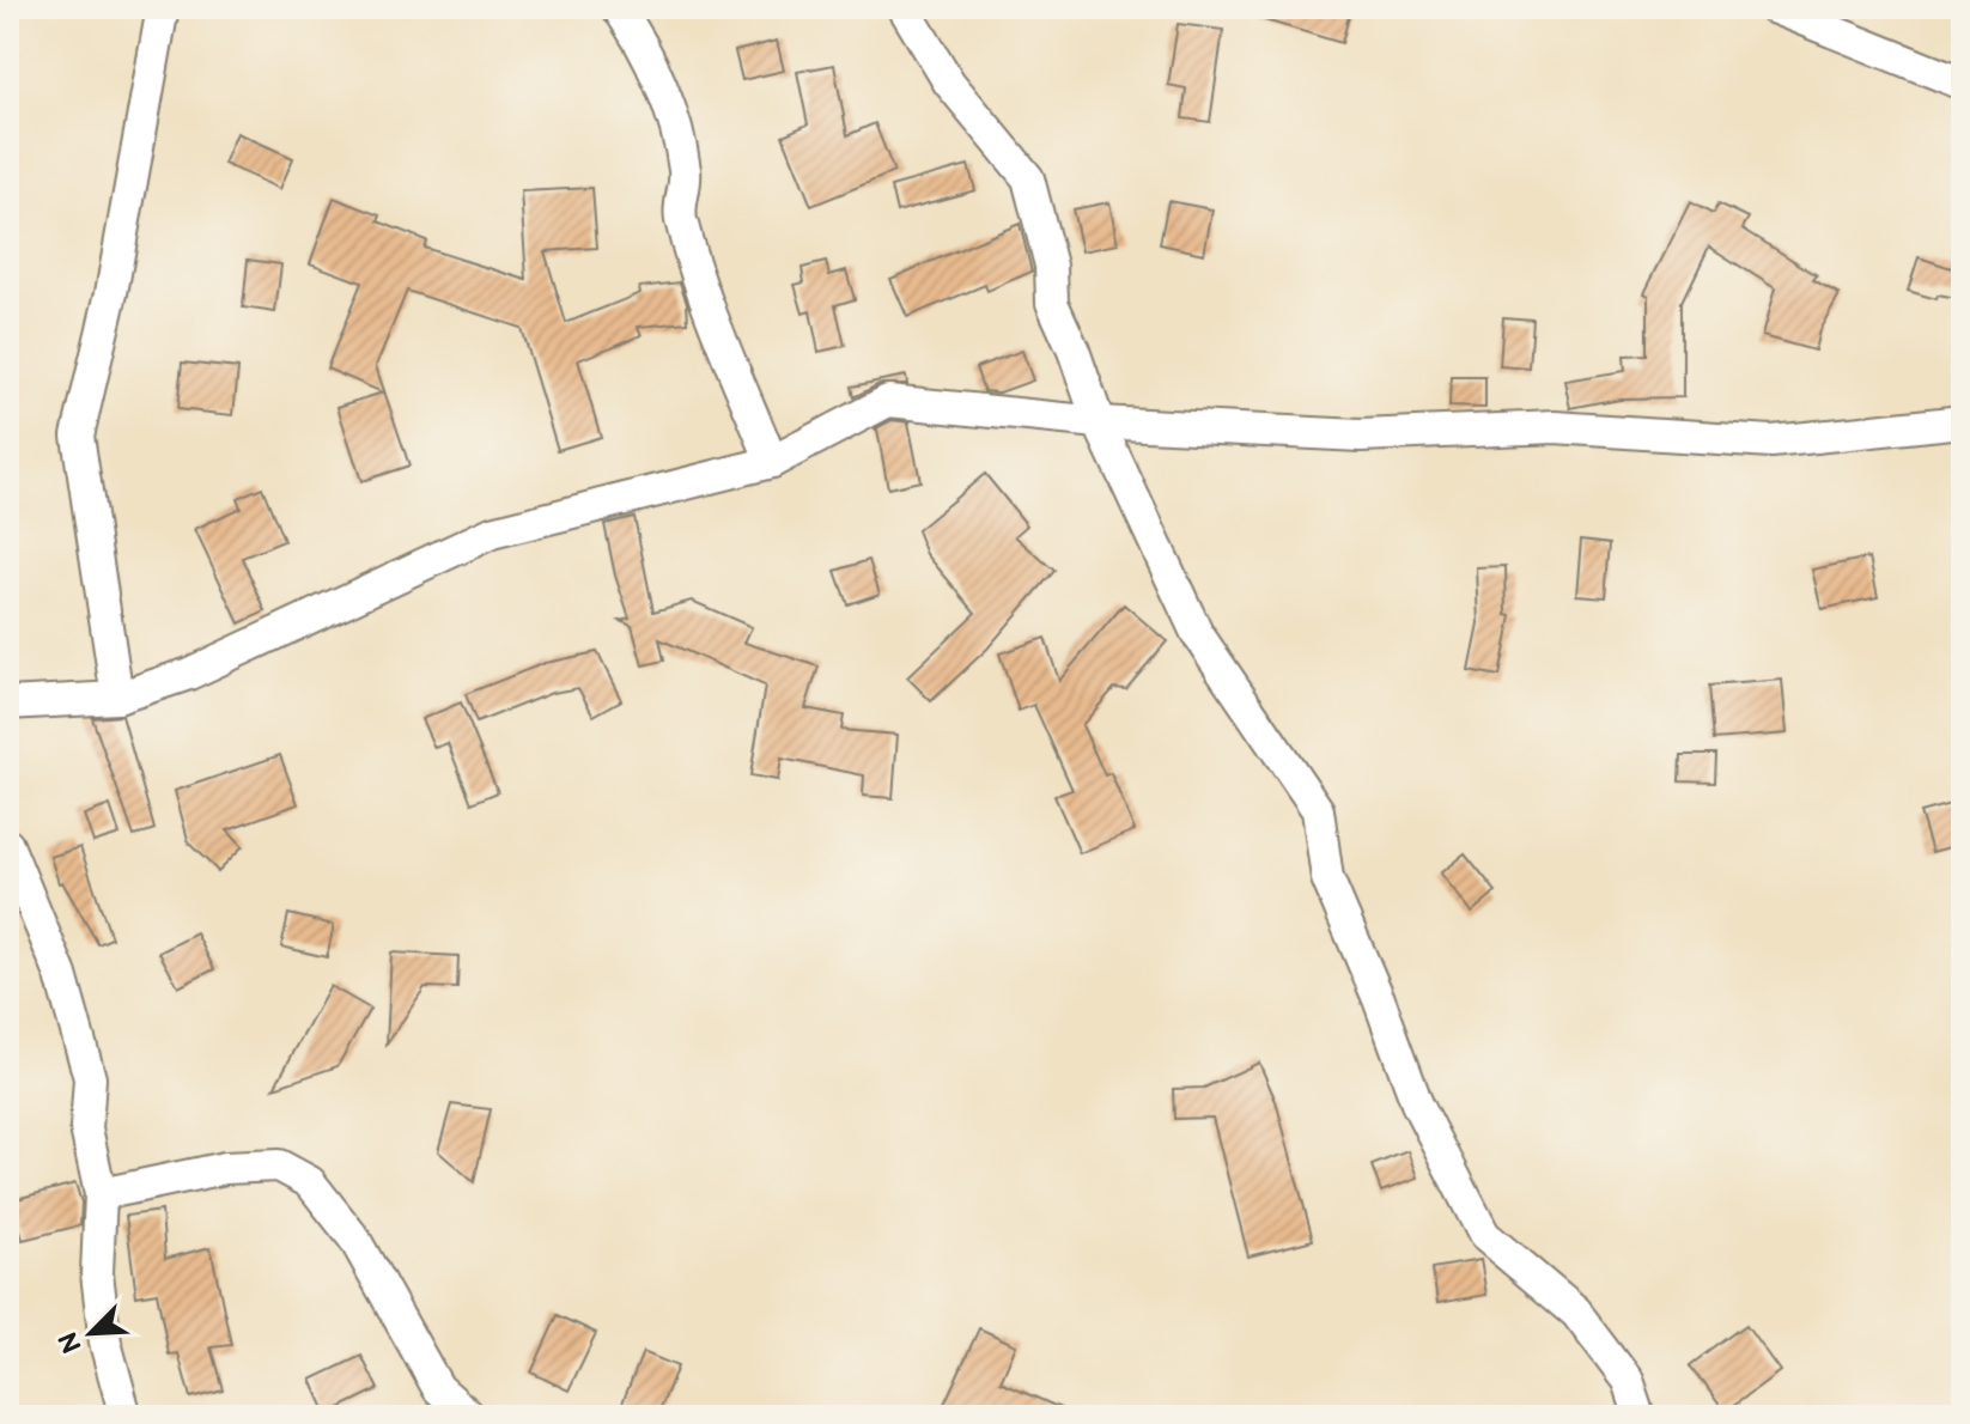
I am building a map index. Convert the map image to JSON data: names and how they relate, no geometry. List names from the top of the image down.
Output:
{
  "north": "bottom left"
}
